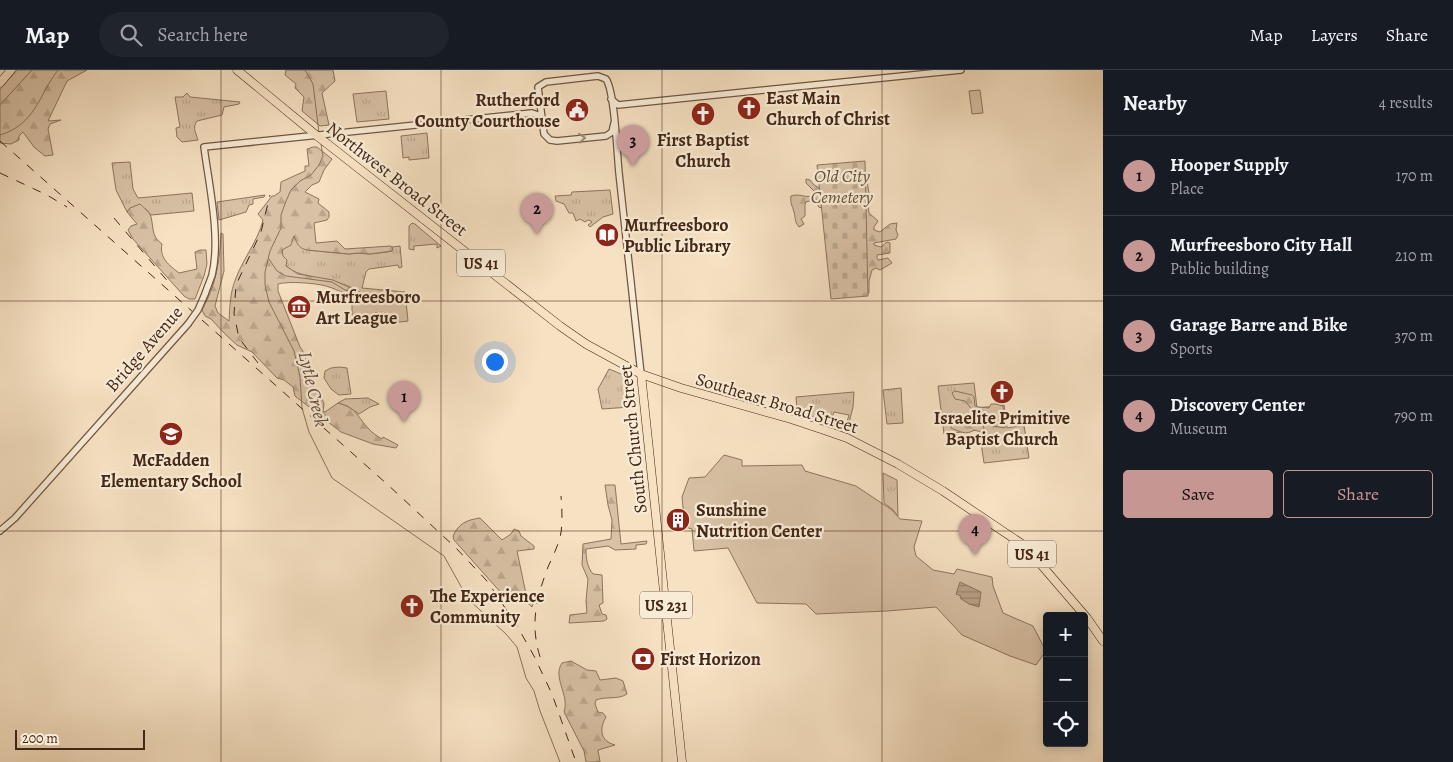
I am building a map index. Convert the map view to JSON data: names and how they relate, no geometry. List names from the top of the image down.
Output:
{
  "streets": {
    "main road": [
      "Northwest Broad Street",
      "US 41",
      "Southeast Broad Street",
      "South Church Street",
      "US 231"
    ],
    "street": ["Bridge Avenue"]
  },
  "crossings": [
    ["Northwest Broad Street", "Bridge Avenue"],
    ["Northwest Broad Street", "Southeast Broad Street"],
    ["Northwest Broad Street", "South Church Street"],
    ["Southeast Broad Street", "South Church Street"]
  ],
  "water": ["Lytle Creek"],
  "parks": ["Old City Cemetery"],
  "places": {
    "church": [
      "East Main Church of Christ",
      "First Baptist Church",
      "Israelite Primitive Baptist Church",
      "The Experience Community"
    ],
    "public building": ["Rutherford County Courthouse"],
    "library": ["Murfreesboro Public Library"],
    "museum": ["Murfreesboro Art League"],
    "school or university": ["McFadden Elementary School"],
    "building": ["Sunshine Nutrition Center"],
    "bank": ["First Horizon"]
  },
  "scale_bar": "200 m",
  "page": {
    "header": "Map",
    "search": "Search here",
    "nav": ["Map", "Layers", "Share"],
    "heading": ["Nearby", "4 results"],
    "pins": [
      "3",
      "2",
      "1",
      "4"
    ],
    "list": [
      {
        "mark": "1",
        "name": "Hooper Supply",
        "note": "Place",
        "value": "170 m"
      },
      {
        "mark": "2",
        "name": "Murfreesboro City Hall",
        "note": "Public building",
        "value": "210 m"
      },
      {
        "mark": "3",
        "name": "Garage Barre and Bike",
        "note": "Sports",
        "value": "370 m"
      },
      {
        "mark": "4",
        "name": "Discovery Center",
        "note": "Museum",
        "value": "790 m"
      }
    ],
    "buttons": ["Save", "Share"],
    "map_buttons": ["+", "−"],
    "scale": "200 m"
  }
}
